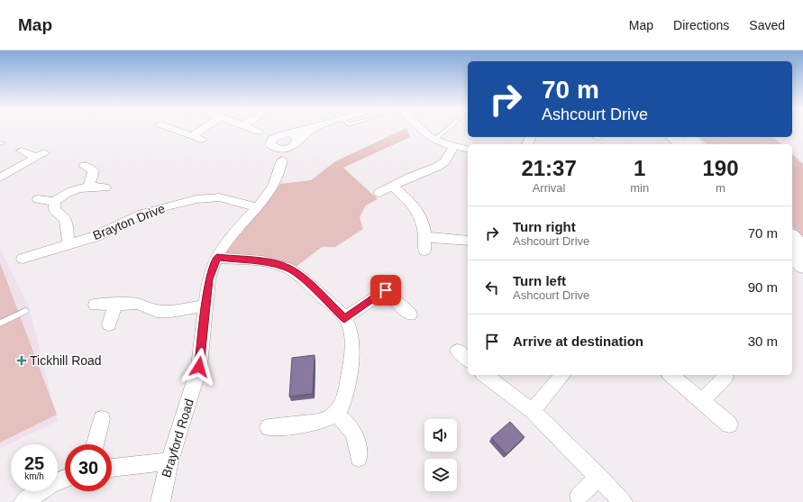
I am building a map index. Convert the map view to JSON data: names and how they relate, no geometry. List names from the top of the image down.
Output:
{
  "streets": {
    "street": ["Brayton Drive", "Brayford Road"]
  },
  "crossings": [
    ["Brayton Drive", "Brayford Road"]
  ],
  "places": {
    "health": ["Tickhill Road"]
  },
  "page": {
    "header": "Map",
    "nav": ["Map", "Directions", "Saved"],
    "turn": ["70 m", "Ashcourt Drive"],
    "eta": [
      "21:37",
      "Arrival",
      "1",
      "min",
      "190",
      "m"
    ],
    "list": [
      {
        "name": "Turn right",
        "note": "Ashcourt Drive",
        "value": "70 m"
      },
      {
        "name": "Turn left",
        "note": "Ashcourt Drive",
        "value": "90 m"
      },
      {
        "name": "Arrive at destination",
        "value": "30 m"
      }
    ],
    "speed": "25 km/h",
    "limit": "30"
  }
}
